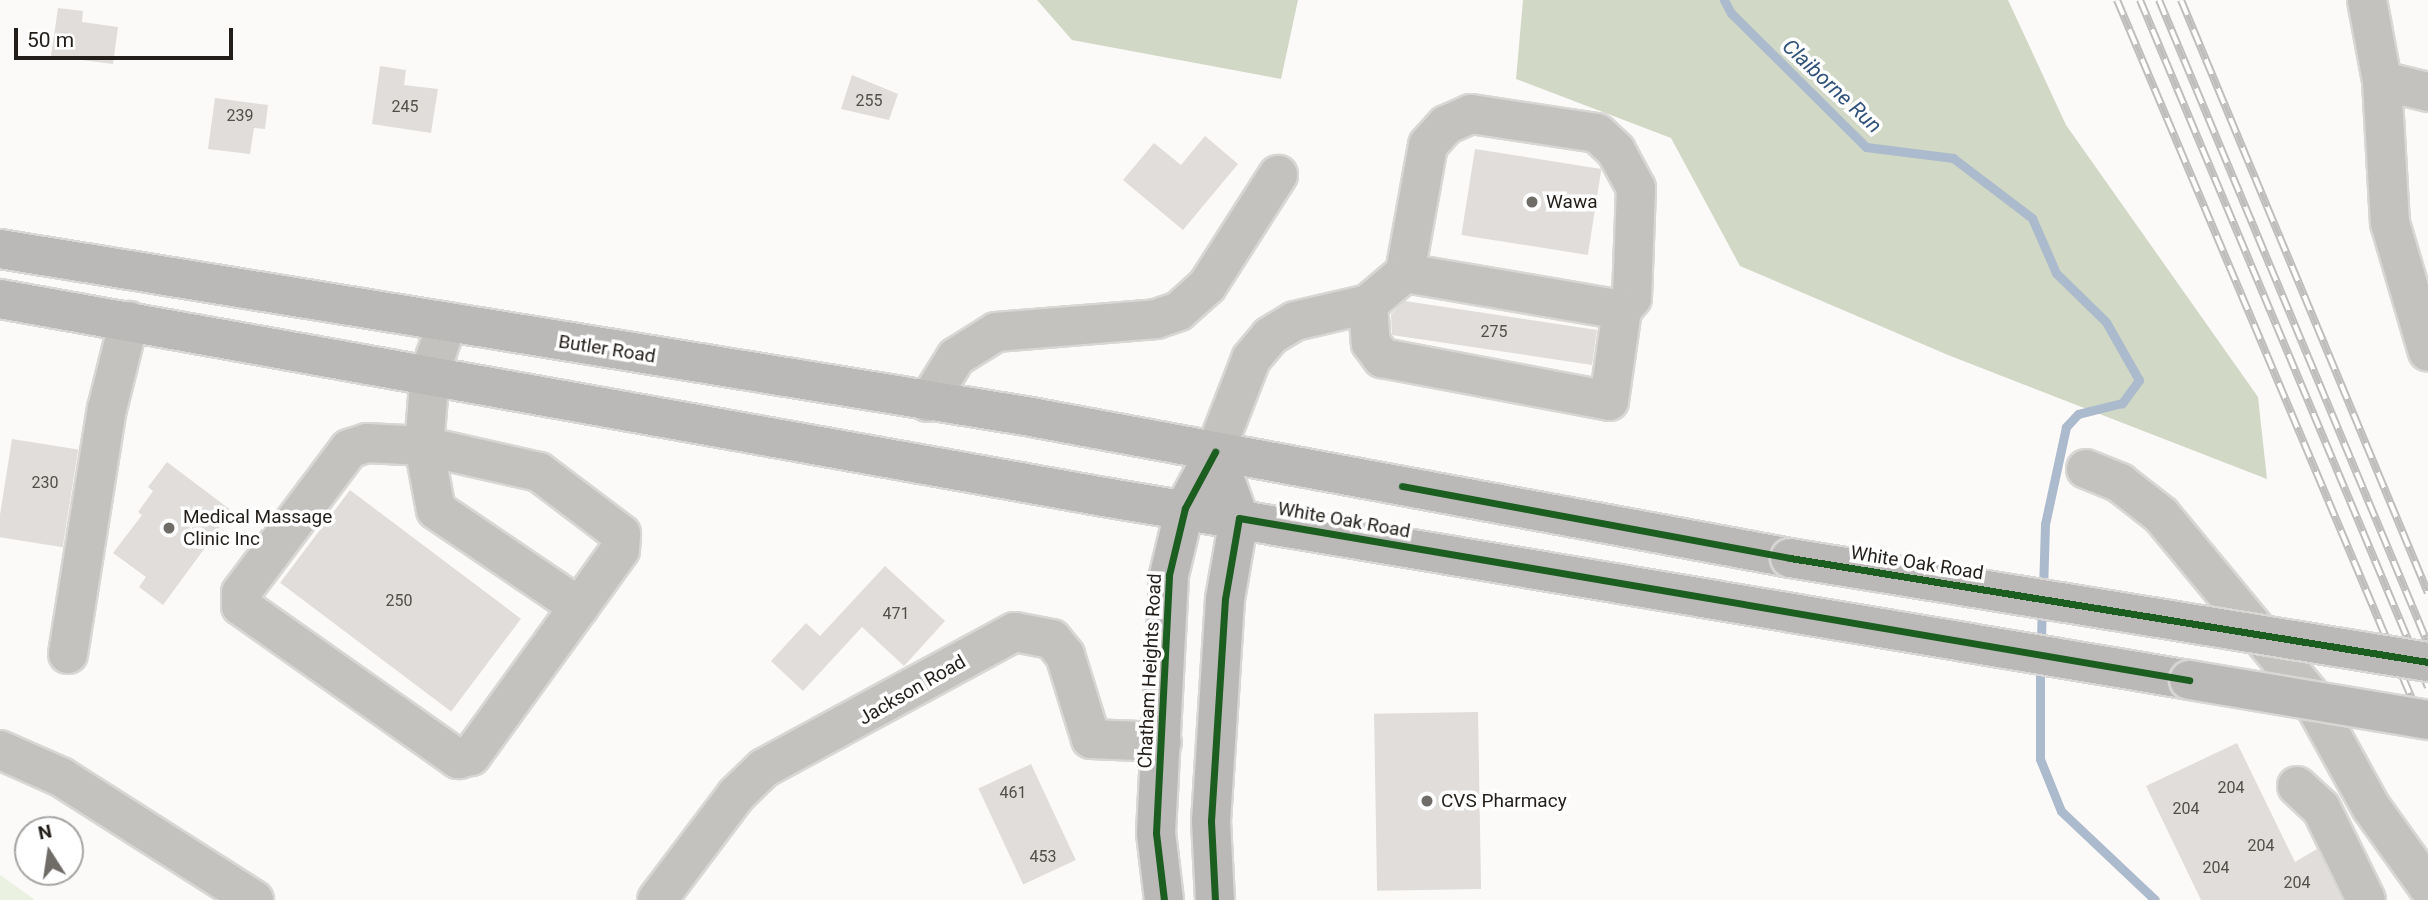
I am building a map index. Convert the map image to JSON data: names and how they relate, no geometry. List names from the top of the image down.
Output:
{
  "streets": {
    "main road": ["Butler Road", "White Oak Road", "Chatham Heights Road"],
    "street": ["Jackson Road"]
  },
  "crossings": [
    ["Butler Road", "White Oak Road"],
    ["Butler Road", "Chatham Heights Road"],
    ["White Oak Road", "Chatham Heights Road"],
    ["Chatham Heights Road", "Jackson Road"]
  ],
  "water": ["Claiborne Run"],
  "places": ["Wawa", "Medical Massage Clinic Inc", "CVS Pharmacy"],
  "house_numbers": [
    "255",
    "245",
    "239",
    "275",
    "230",
    "250",
    "471",
    "204",
    "461",
    "204",
    "204",
    "453",
    "204",
    "204"
  ],
  "scale_bar": "50 m",
  "north": "top"
}
